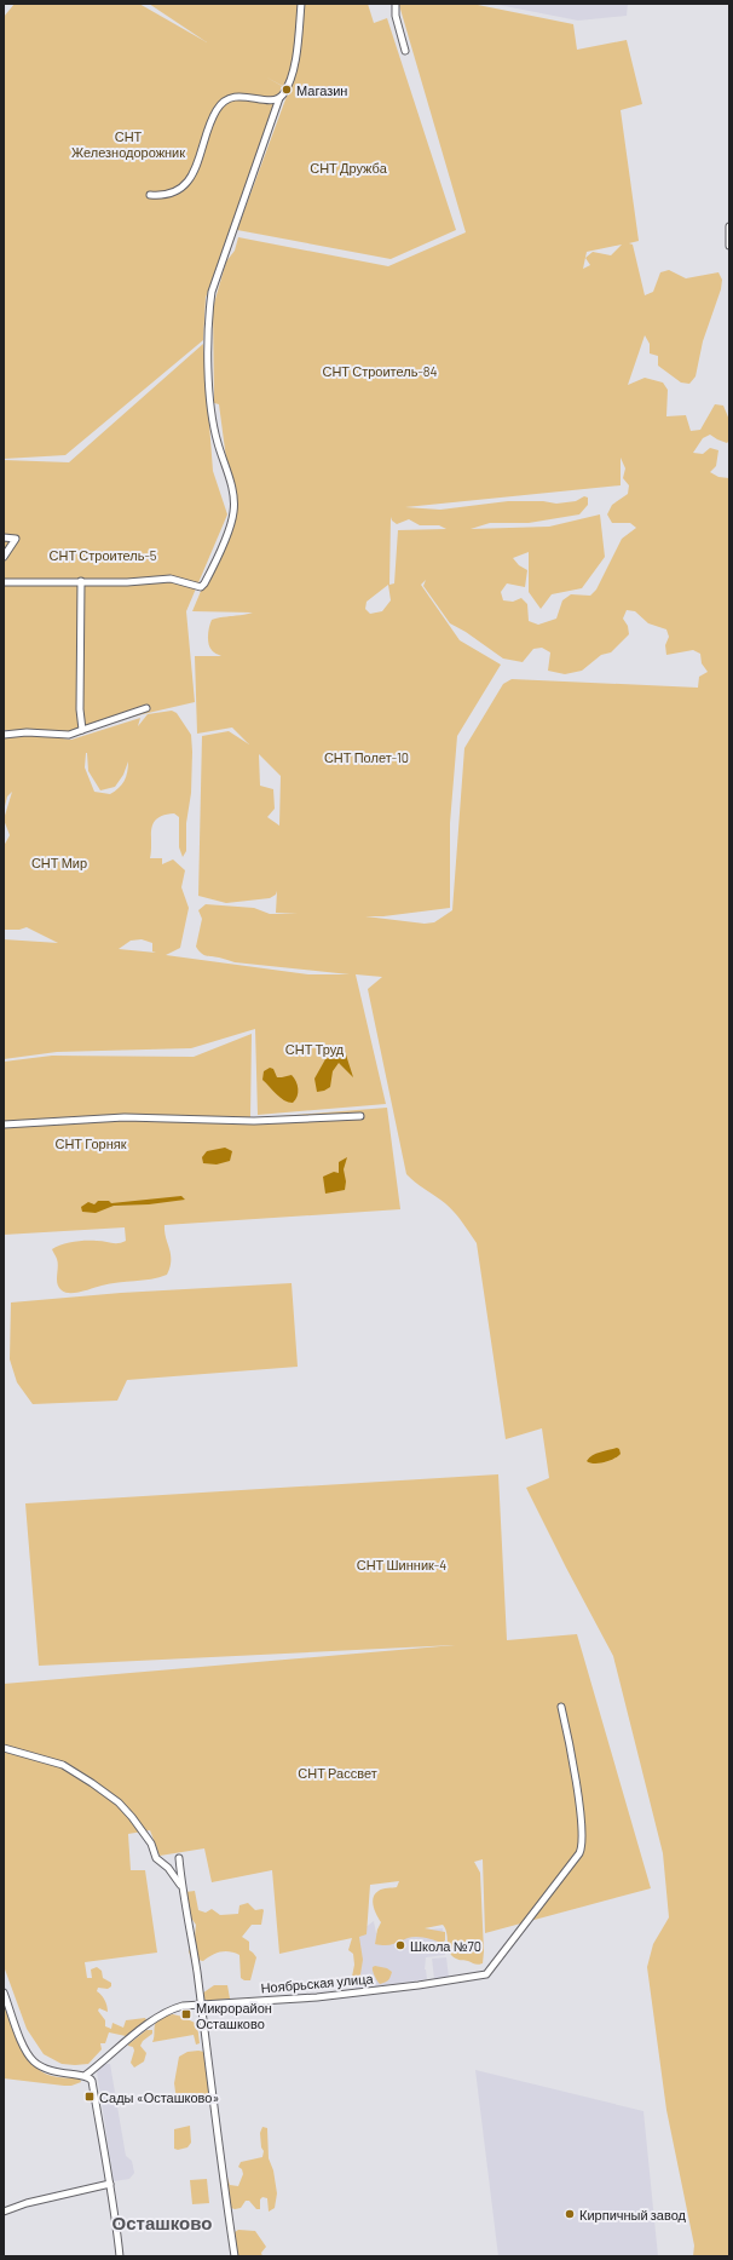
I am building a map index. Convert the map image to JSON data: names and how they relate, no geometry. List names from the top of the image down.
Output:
{
  "streets": {
    "street": ["Ноябрьская улица"]
  },
  "districts": ["Осташково"],
  "parks": [
    "СНТ Железнодорожник",
    "СНТ Дружба",
    "СНТ Строитель-84",
    "СНТ Строитель-5",
    "СНТ Полет-10",
    "СНТ Мир",
    "СНТ Труд",
    "СНТ Горняк",
    "СНТ Шинник-4",
    "СНТ Рассвет"
  ],
  "places": {
    "other": ["Магазин", "Школа №70", "Кирпичный завод"],
    "transit": ["Микрорайон Осташково", "Сады «Осташково»"]
  }
}
